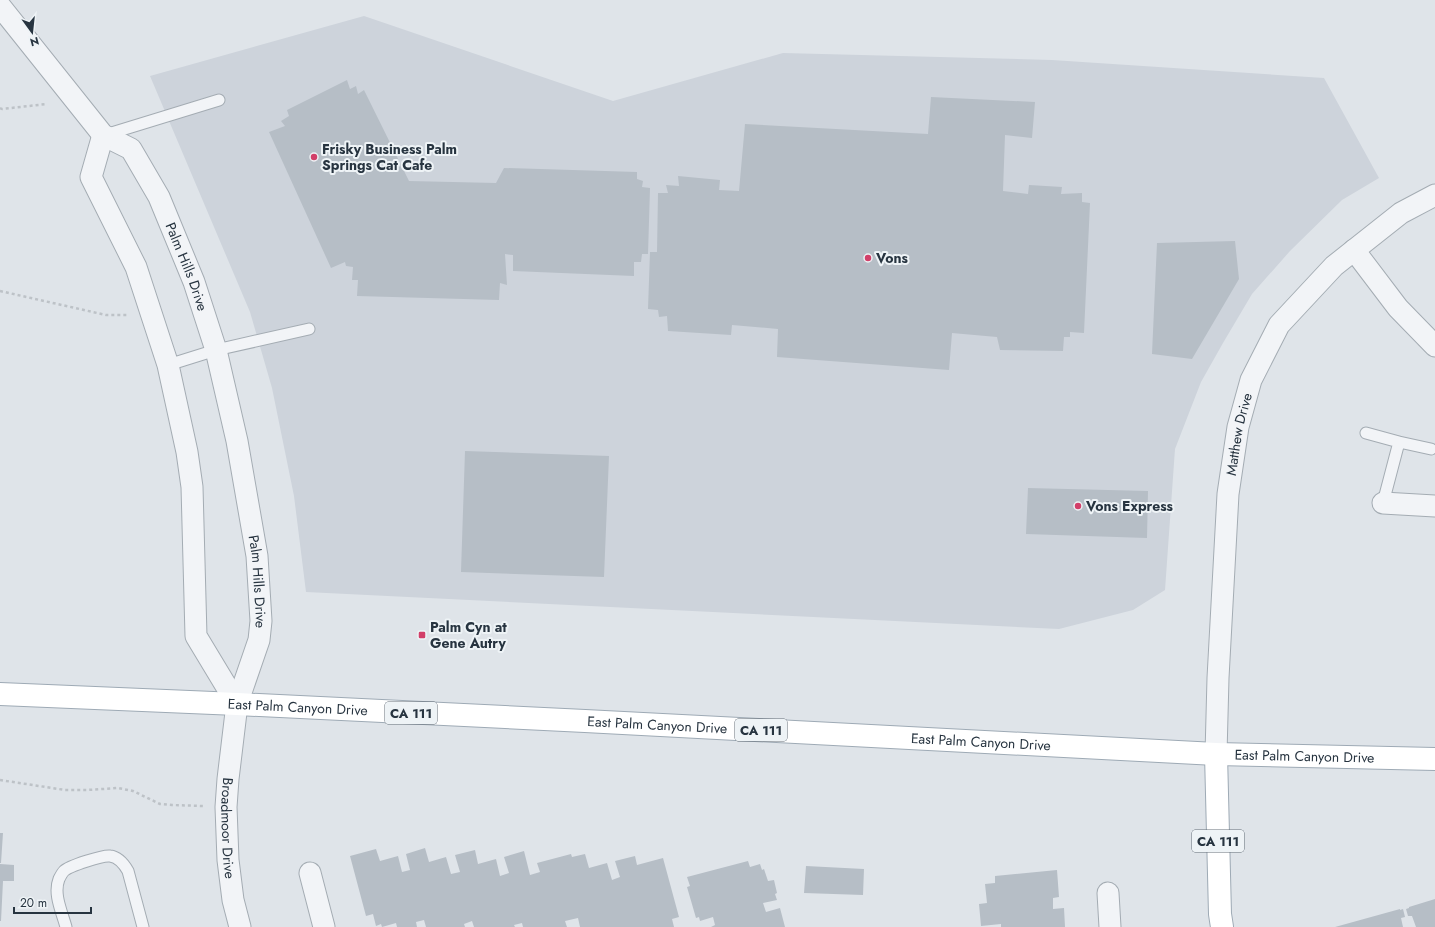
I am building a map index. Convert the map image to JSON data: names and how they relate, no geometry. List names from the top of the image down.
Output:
{
  "streets": {
    "main road": ["East Palm Canyon Drive", "CA 111"],
    "street": ["Palm Hills Drive", "Matthew Drive", "Broadmoor Drive"]
  },
  "crossings": [
    ["Palm Hills Drive", "East Palm Canyon Drive"],
    ["Palm Hills Drive", "Broadmoor Drive"],
    ["Matthew Drive", "East Palm Canyon Drive"],
    ["Matthew Drive", "CA 111"],
    ["East Palm Canyon Drive", "CA 111"],
    ["East Palm Canyon Drive", "Broadmoor Drive"]
  ],
  "places": {
    "other": ["Frisky Business Palm Springs Cat Cafe", "Vons", "Vons Express"],
    "transit": ["Palm Cyn at Gene Autry"]
  },
  "scale_bar": "20 m",
  "north": "bottom"
}
